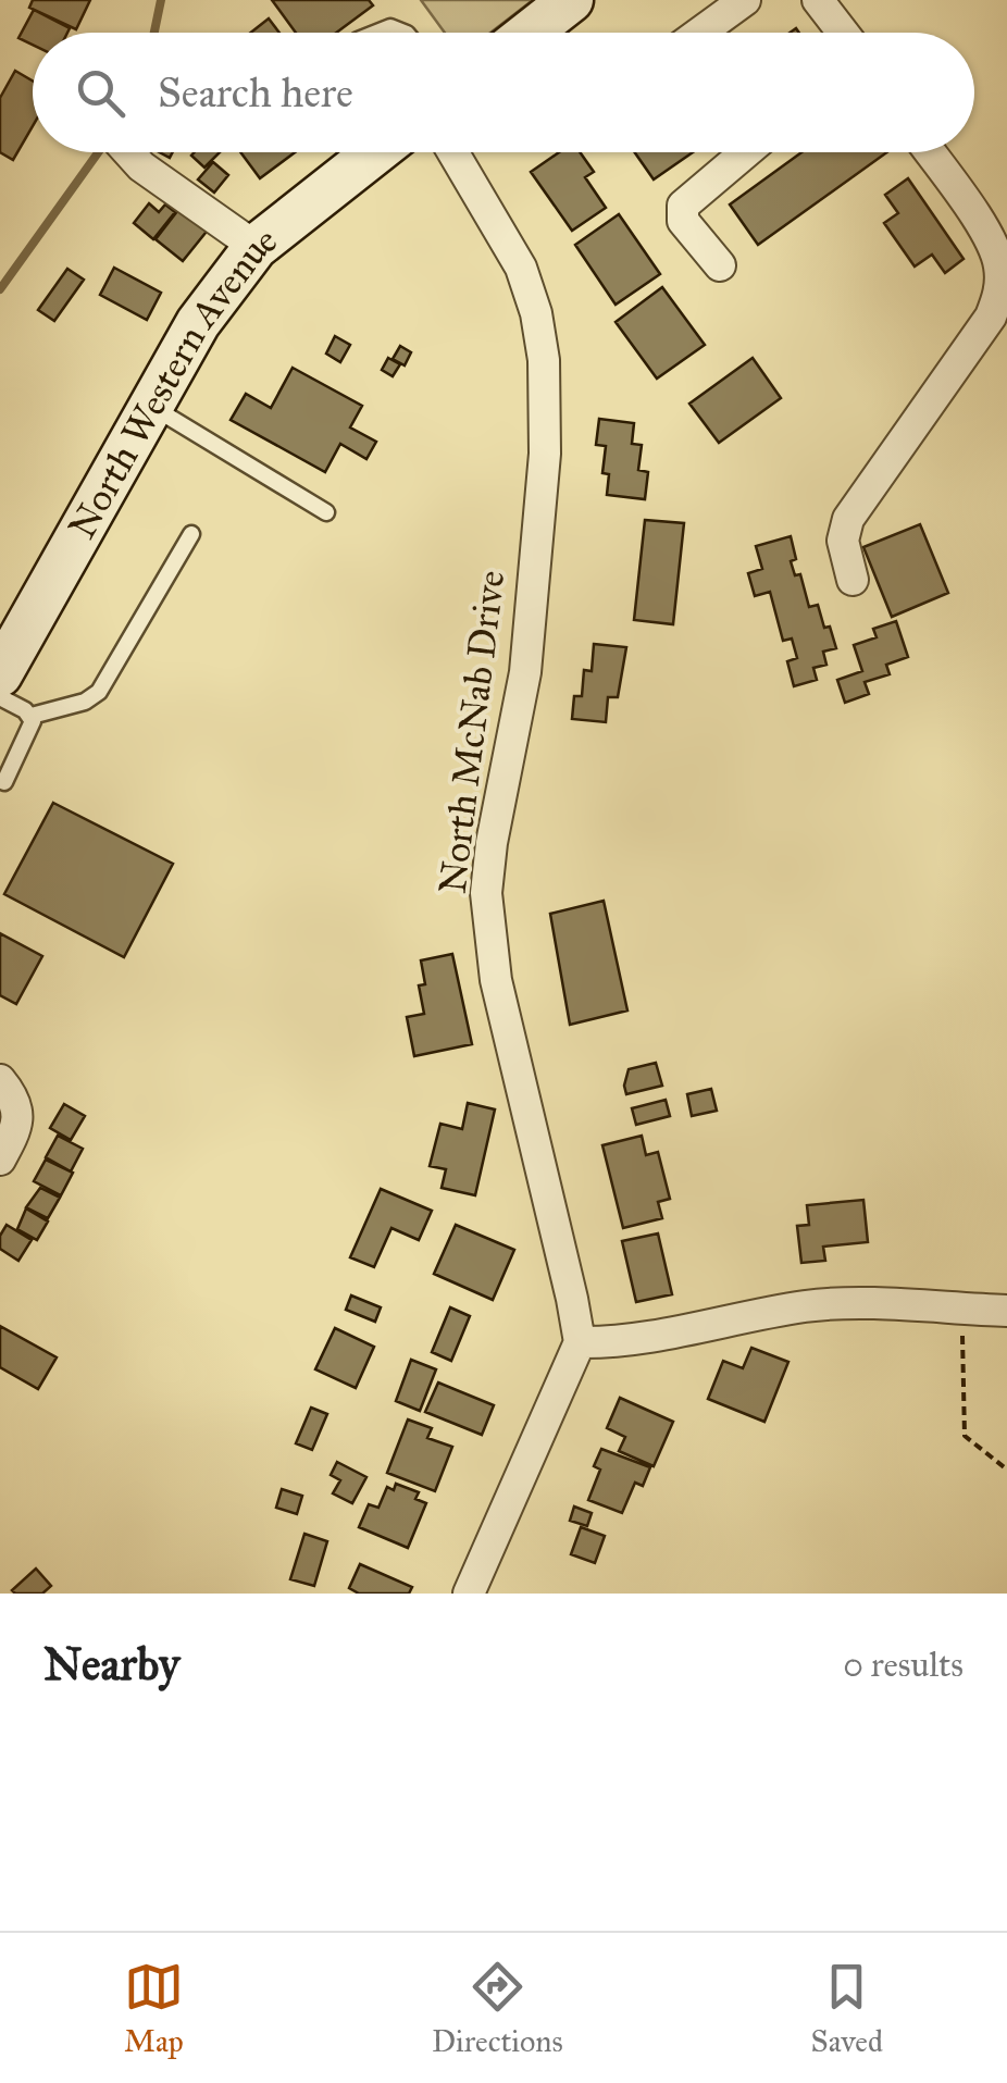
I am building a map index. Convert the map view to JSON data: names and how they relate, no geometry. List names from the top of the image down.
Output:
{
  "streets": {
    "street": ["North Western Avenue", "North McNab Drive"]
  },
  "page": {
    "search": "Search here",
    "heading": ["Nearby", "0 results"],
    "nav": ["Map", "Directions", "Saved"]
  }
}
